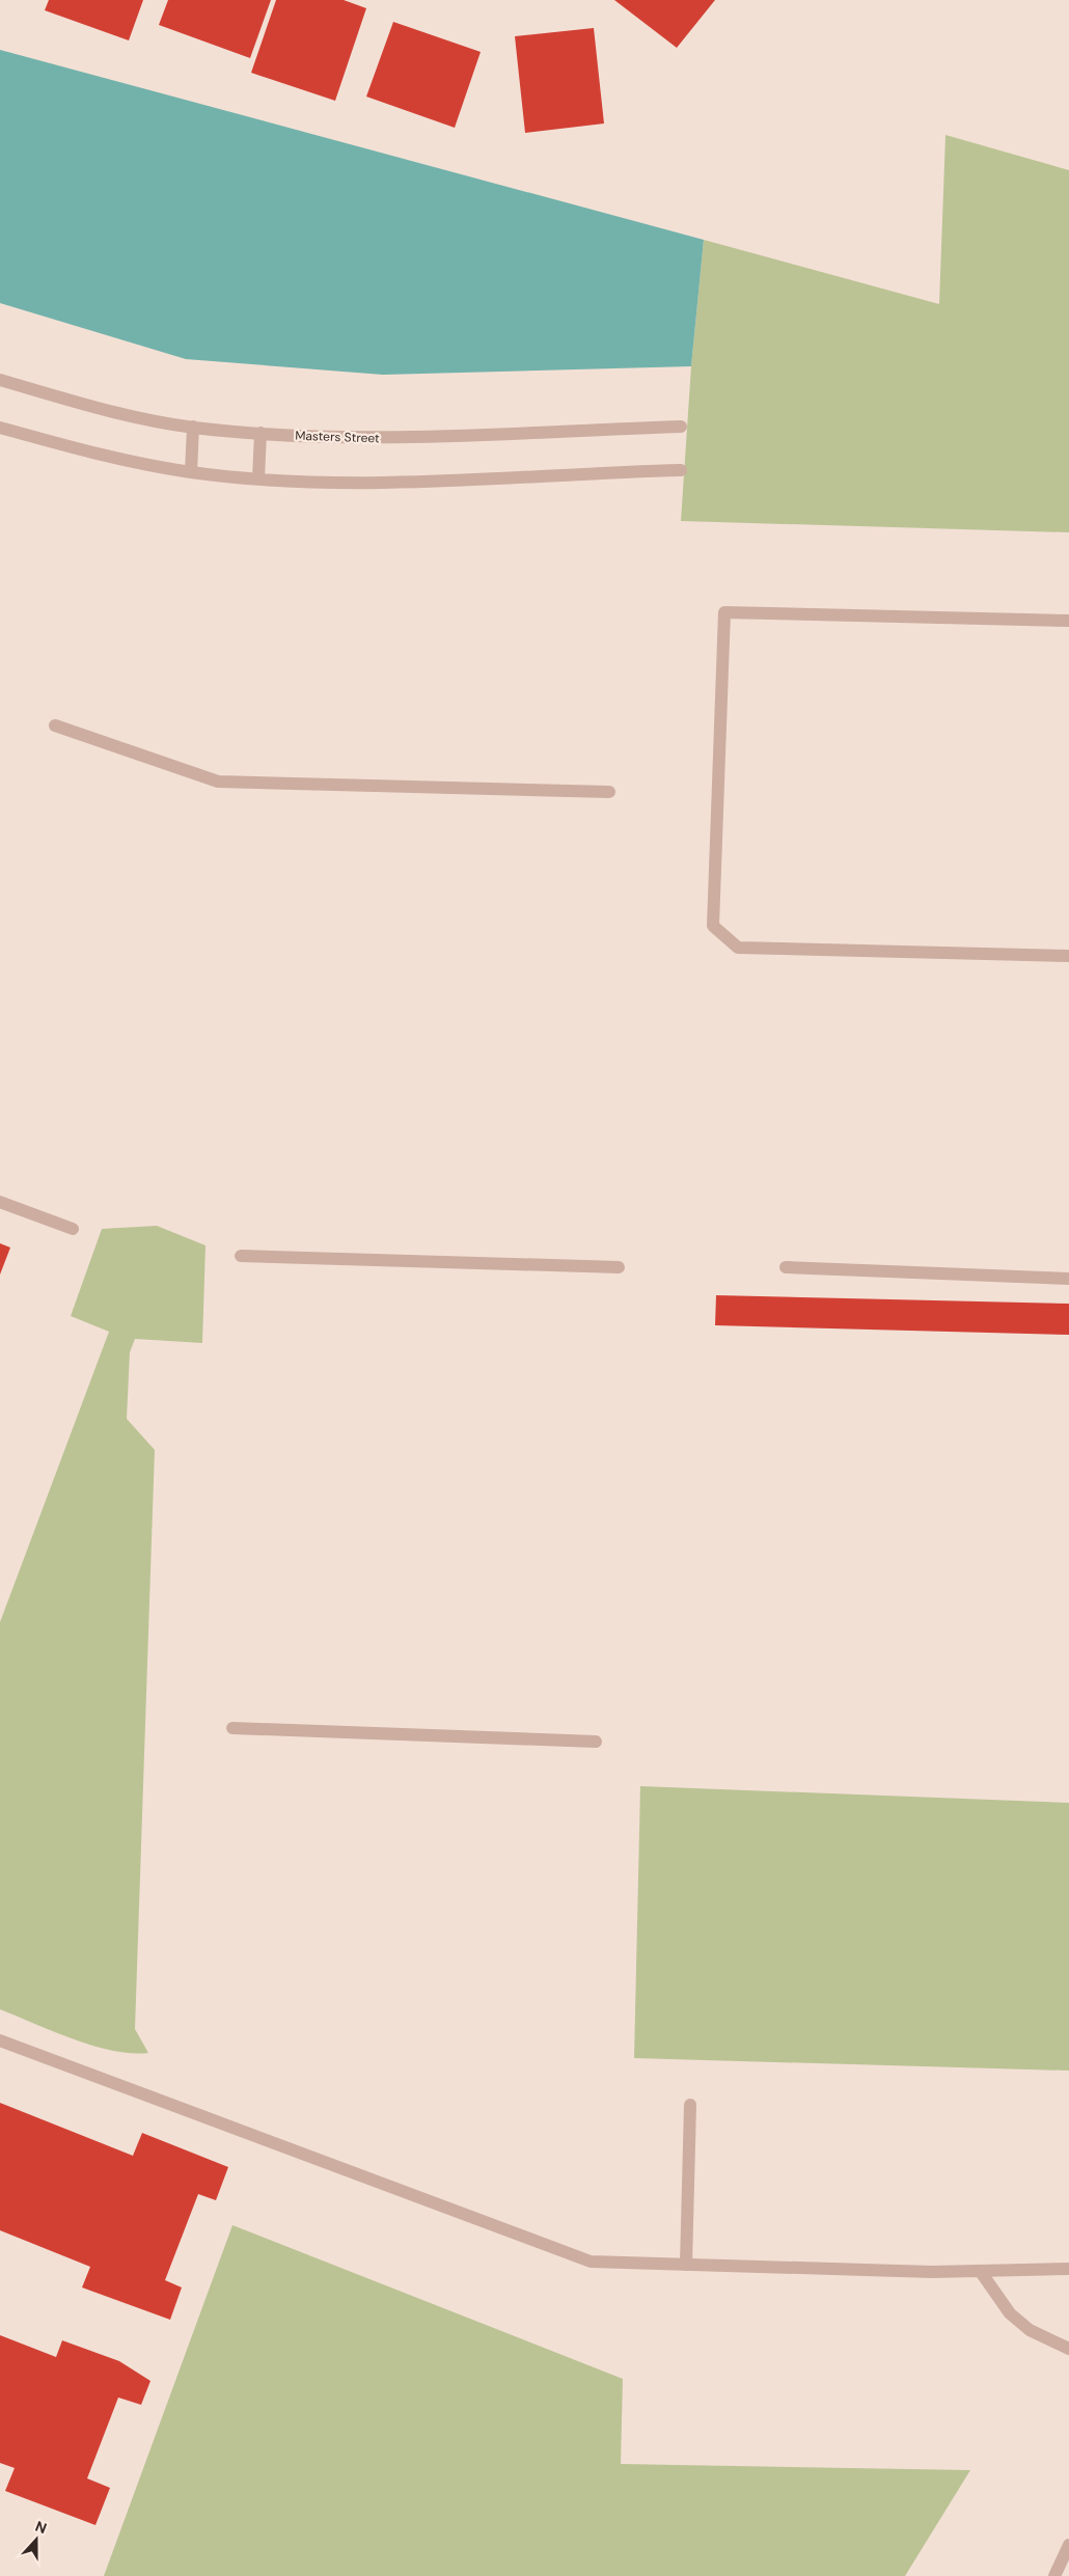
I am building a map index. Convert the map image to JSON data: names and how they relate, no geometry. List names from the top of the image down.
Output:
{
  "streets": {
    "street": ["Masters Street"]
  },
  "north": "top"
}
